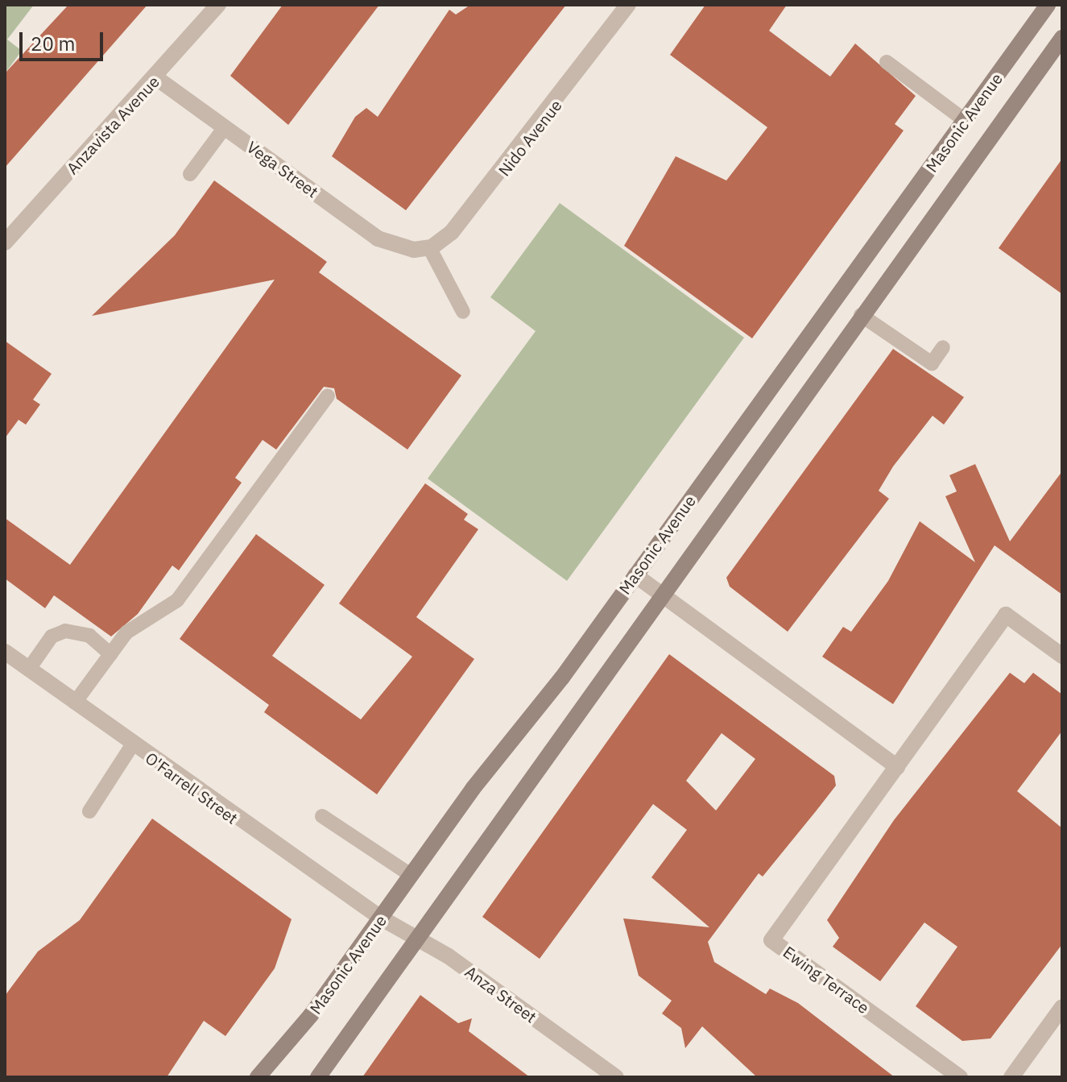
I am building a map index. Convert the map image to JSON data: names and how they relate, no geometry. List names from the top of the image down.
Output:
{
  "streets": {
    "main road": ["Masonic Avenue"],
    "street": [
      "Anzavista Avenue",
      "Nido Avenue",
      "Vega Street",
      "O'Farrell Street",
      "Ewing Terrace",
      "Anza Street"
    ]
  },
  "crossings": [
    ["Masonic Avenue", "O'Farrell Street"],
    ["Masonic Avenue", "Anza Street"],
    ["Anzavista Avenue", "Vega Street"],
    ["Nido Avenue", "Vega Street"],
    ["O'Farrell Street", "Anza Street"]
  ],
  "scale_bar": "20 m"
}
